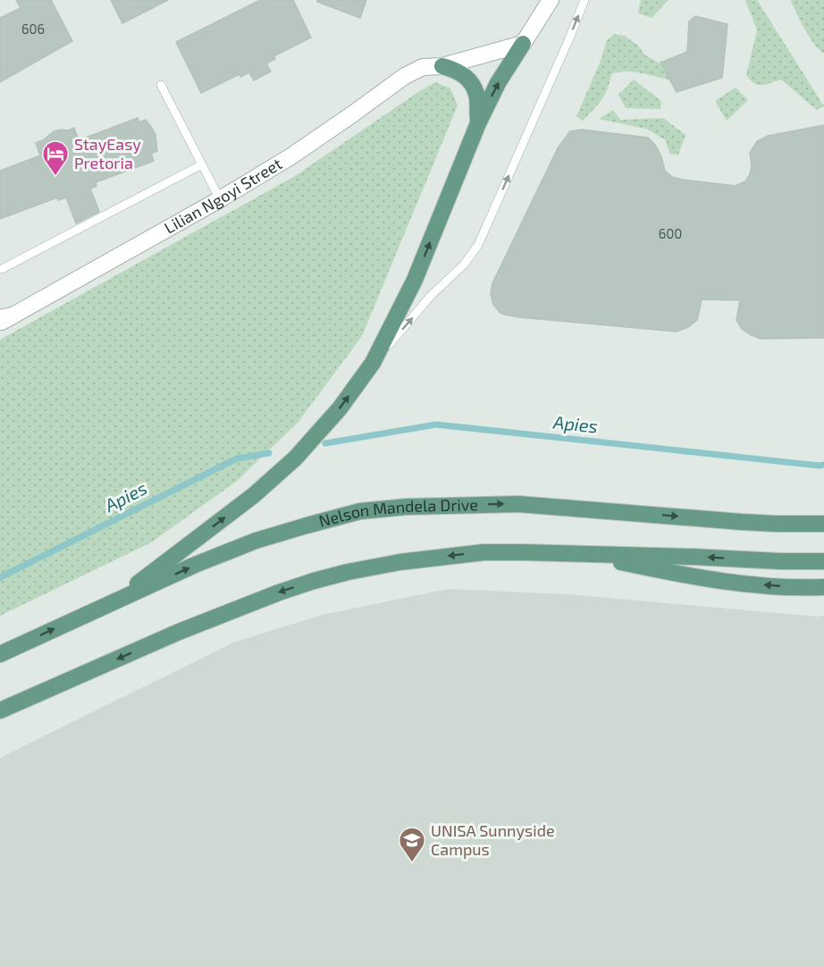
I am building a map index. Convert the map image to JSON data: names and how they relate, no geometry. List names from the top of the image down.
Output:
{
  "streets": {
    "main road": ["Nelson Mandela Drive"],
    "street": ["Lilian Ngoyi Street"]
  },
  "water": ["Apies"],
  "places": {
    "hotel": ["StayEasy Pretoria"],
    "school or university": ["UNISA Sunnyside Campus"]
  },
  "house_numbers": ["606", "600"]
}
